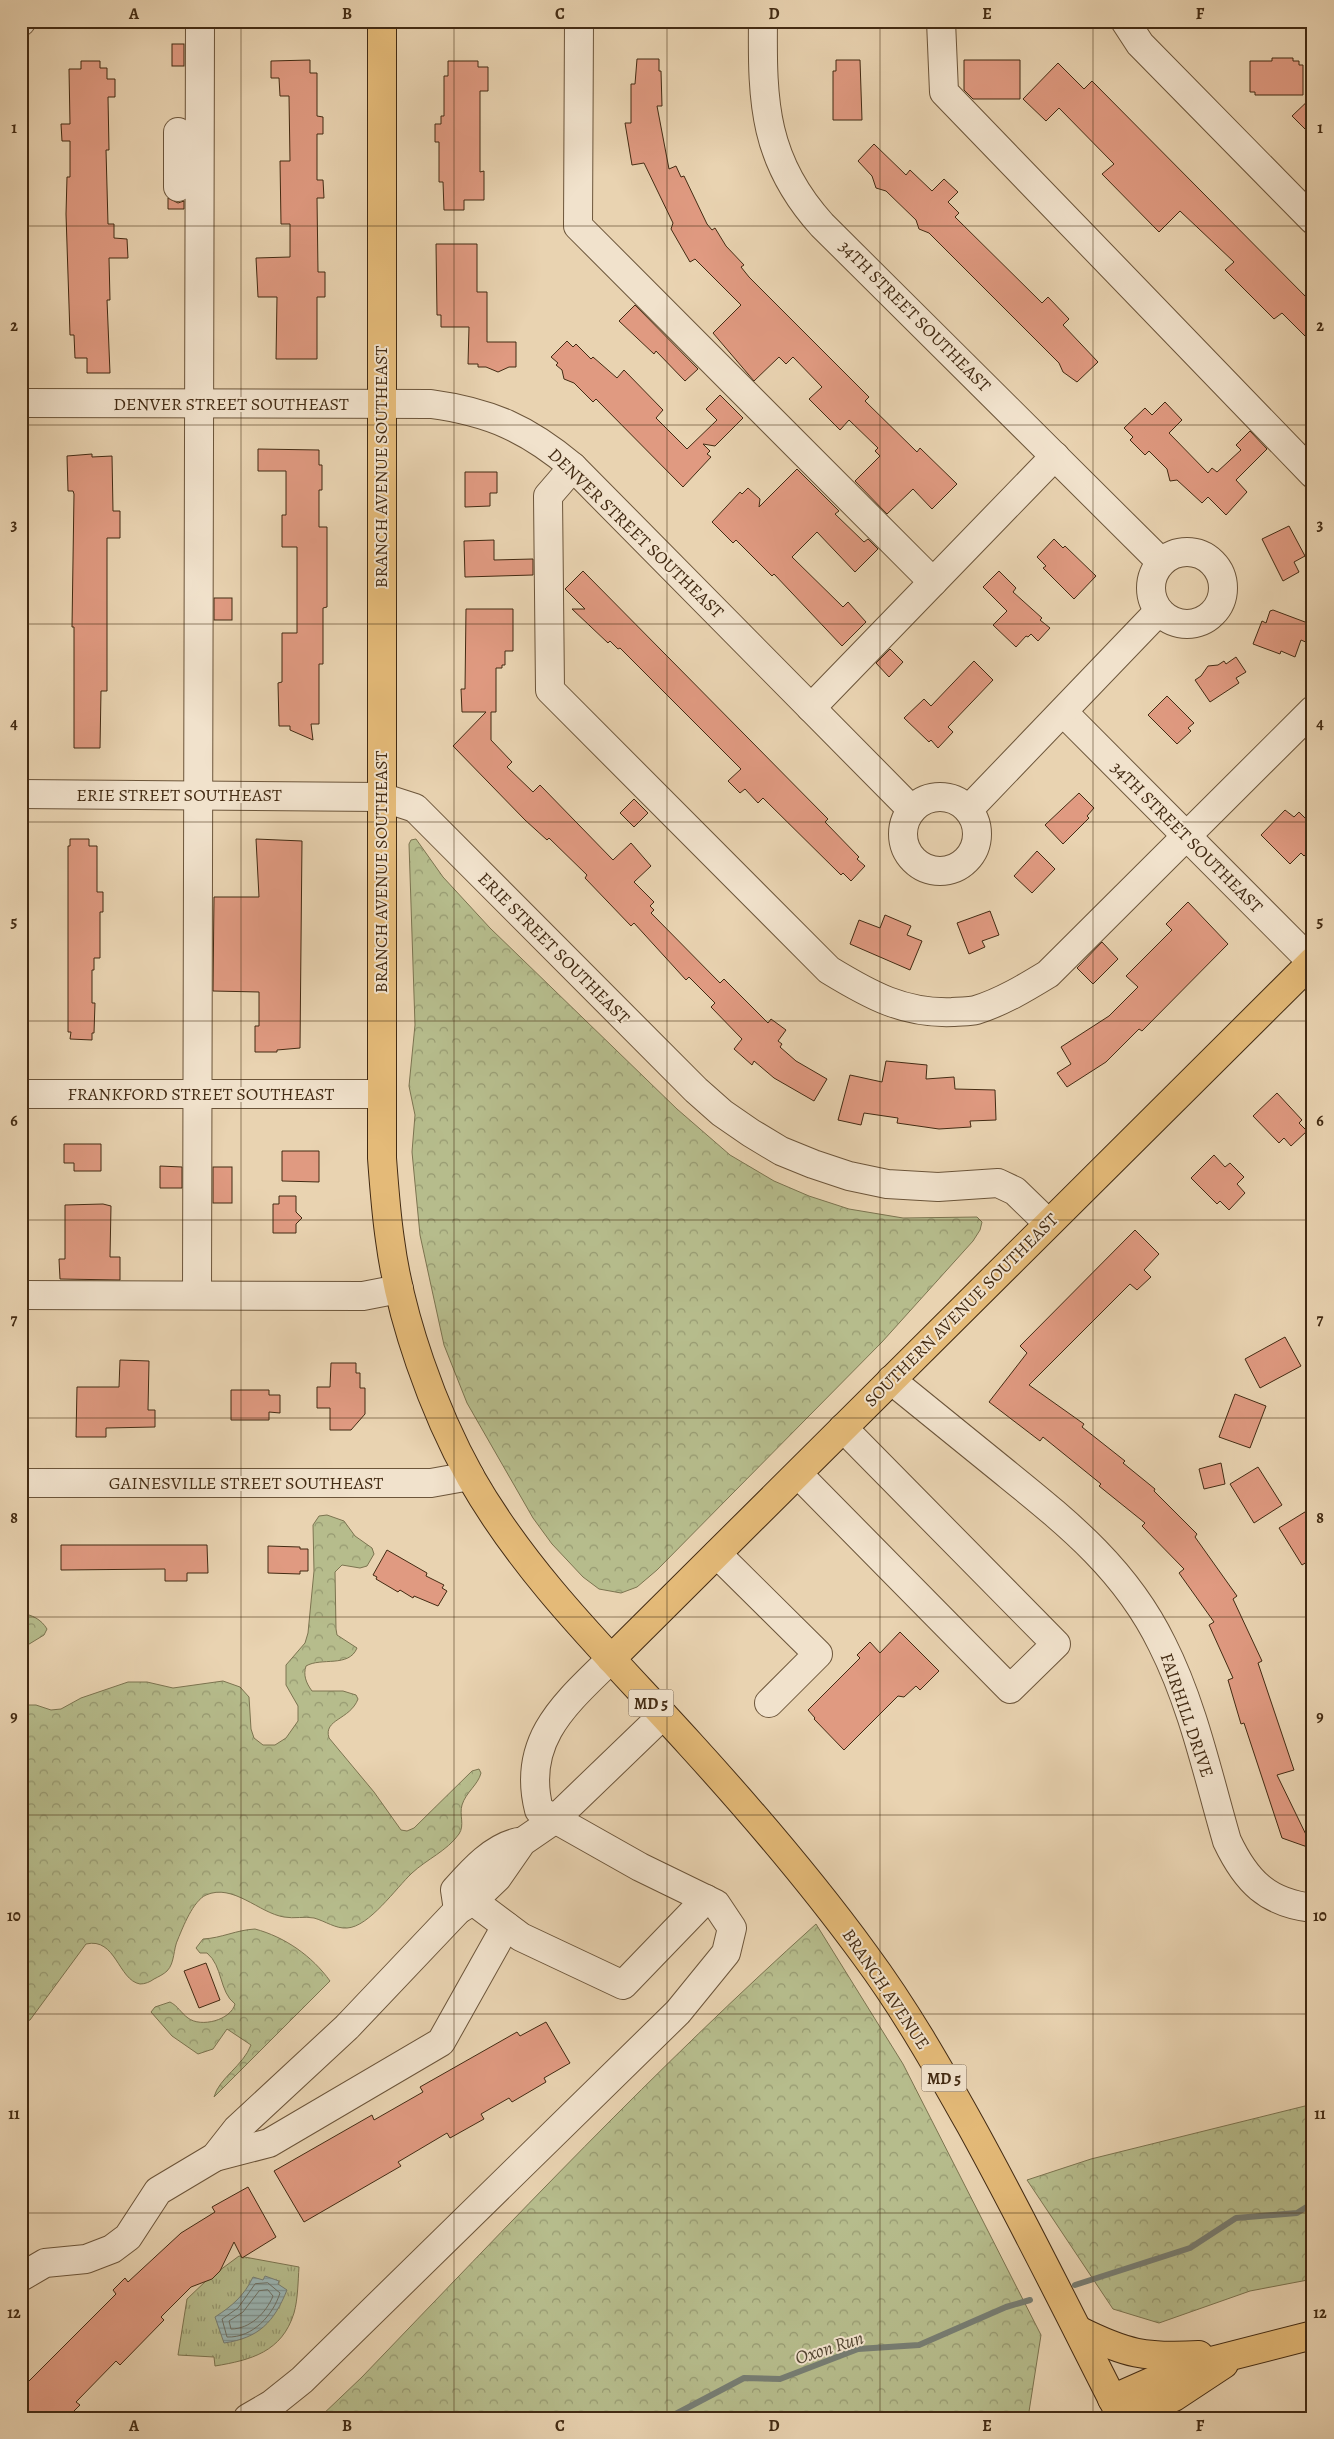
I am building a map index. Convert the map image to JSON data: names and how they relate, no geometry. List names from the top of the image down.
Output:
{
  "streets": {
    "main road": [
      "BRANCH AVENUE SOUTHEAST",
      "SOUTHERN AVENUE SOUTHEAST",
      "MD 5",
      "BRANCH AVENUE"
    ],
    "street": [
      "34TH STREET SOUTHEAST",
      "DENVER STREET SOUTHEAST",
      "ERIE STREET SOUTHEAST",
      "FRANKFORD STREET SOUTHEAST",
      "GAINESVILLE STREET SOUTHEAST",
      "FAIRHILL DRIVE"
    ]
  },
  "crossings": [
    ["34TH STREET SOUTHEAST", "SOUTHERN AVENUE SOUTHEAST"],
    ["DENVER STREET SOUTHEAST", "BRANCH AVENUE SOUTHEAST"],
    ["BRANCH AVENUE SOUTHEAST", "ERIE STREET SOUTHEAST"],
    ["BRANCH AVENUE SOUTHEAST", "FRANKFORD STREET SOUTHEAST"],
    ["BRANCH AVENUE SOUTHEAST", "SOUTHERN AVENUE SOUTHEAST"],
    ["BRANCH AVENUE SOUTHEAST", "GAINESVILLE STREET SOUTHEAST"],
    ["BRANCH AVENUE SOUTHEAST", "BRANCH AVENUE"],
    ["ERIE STREET SOUTHEAST", "SOUTHERN AVENUE SOUTHEAST"],
    ["SOUTHERN AVENUE SOUTHEAST", "FAIRHILL DRIVE"],
    ["SOUTHERN AVENUE SOUTHEAST", "BRANCH AVENUE"]
  ],
  "water": ["Oxon Run"],
  "grid": {
    "columns": [
      "A",
      "B",
      "C",
      "D",
      "E",
      "F"
    ],
    "rows": [
      "1",
      "2",
      "3",
      "4",
      "5",
      "6",
      "7",
      "8",
      "9",
      "10",
      "11",
      "12"
    ]
  }
}
